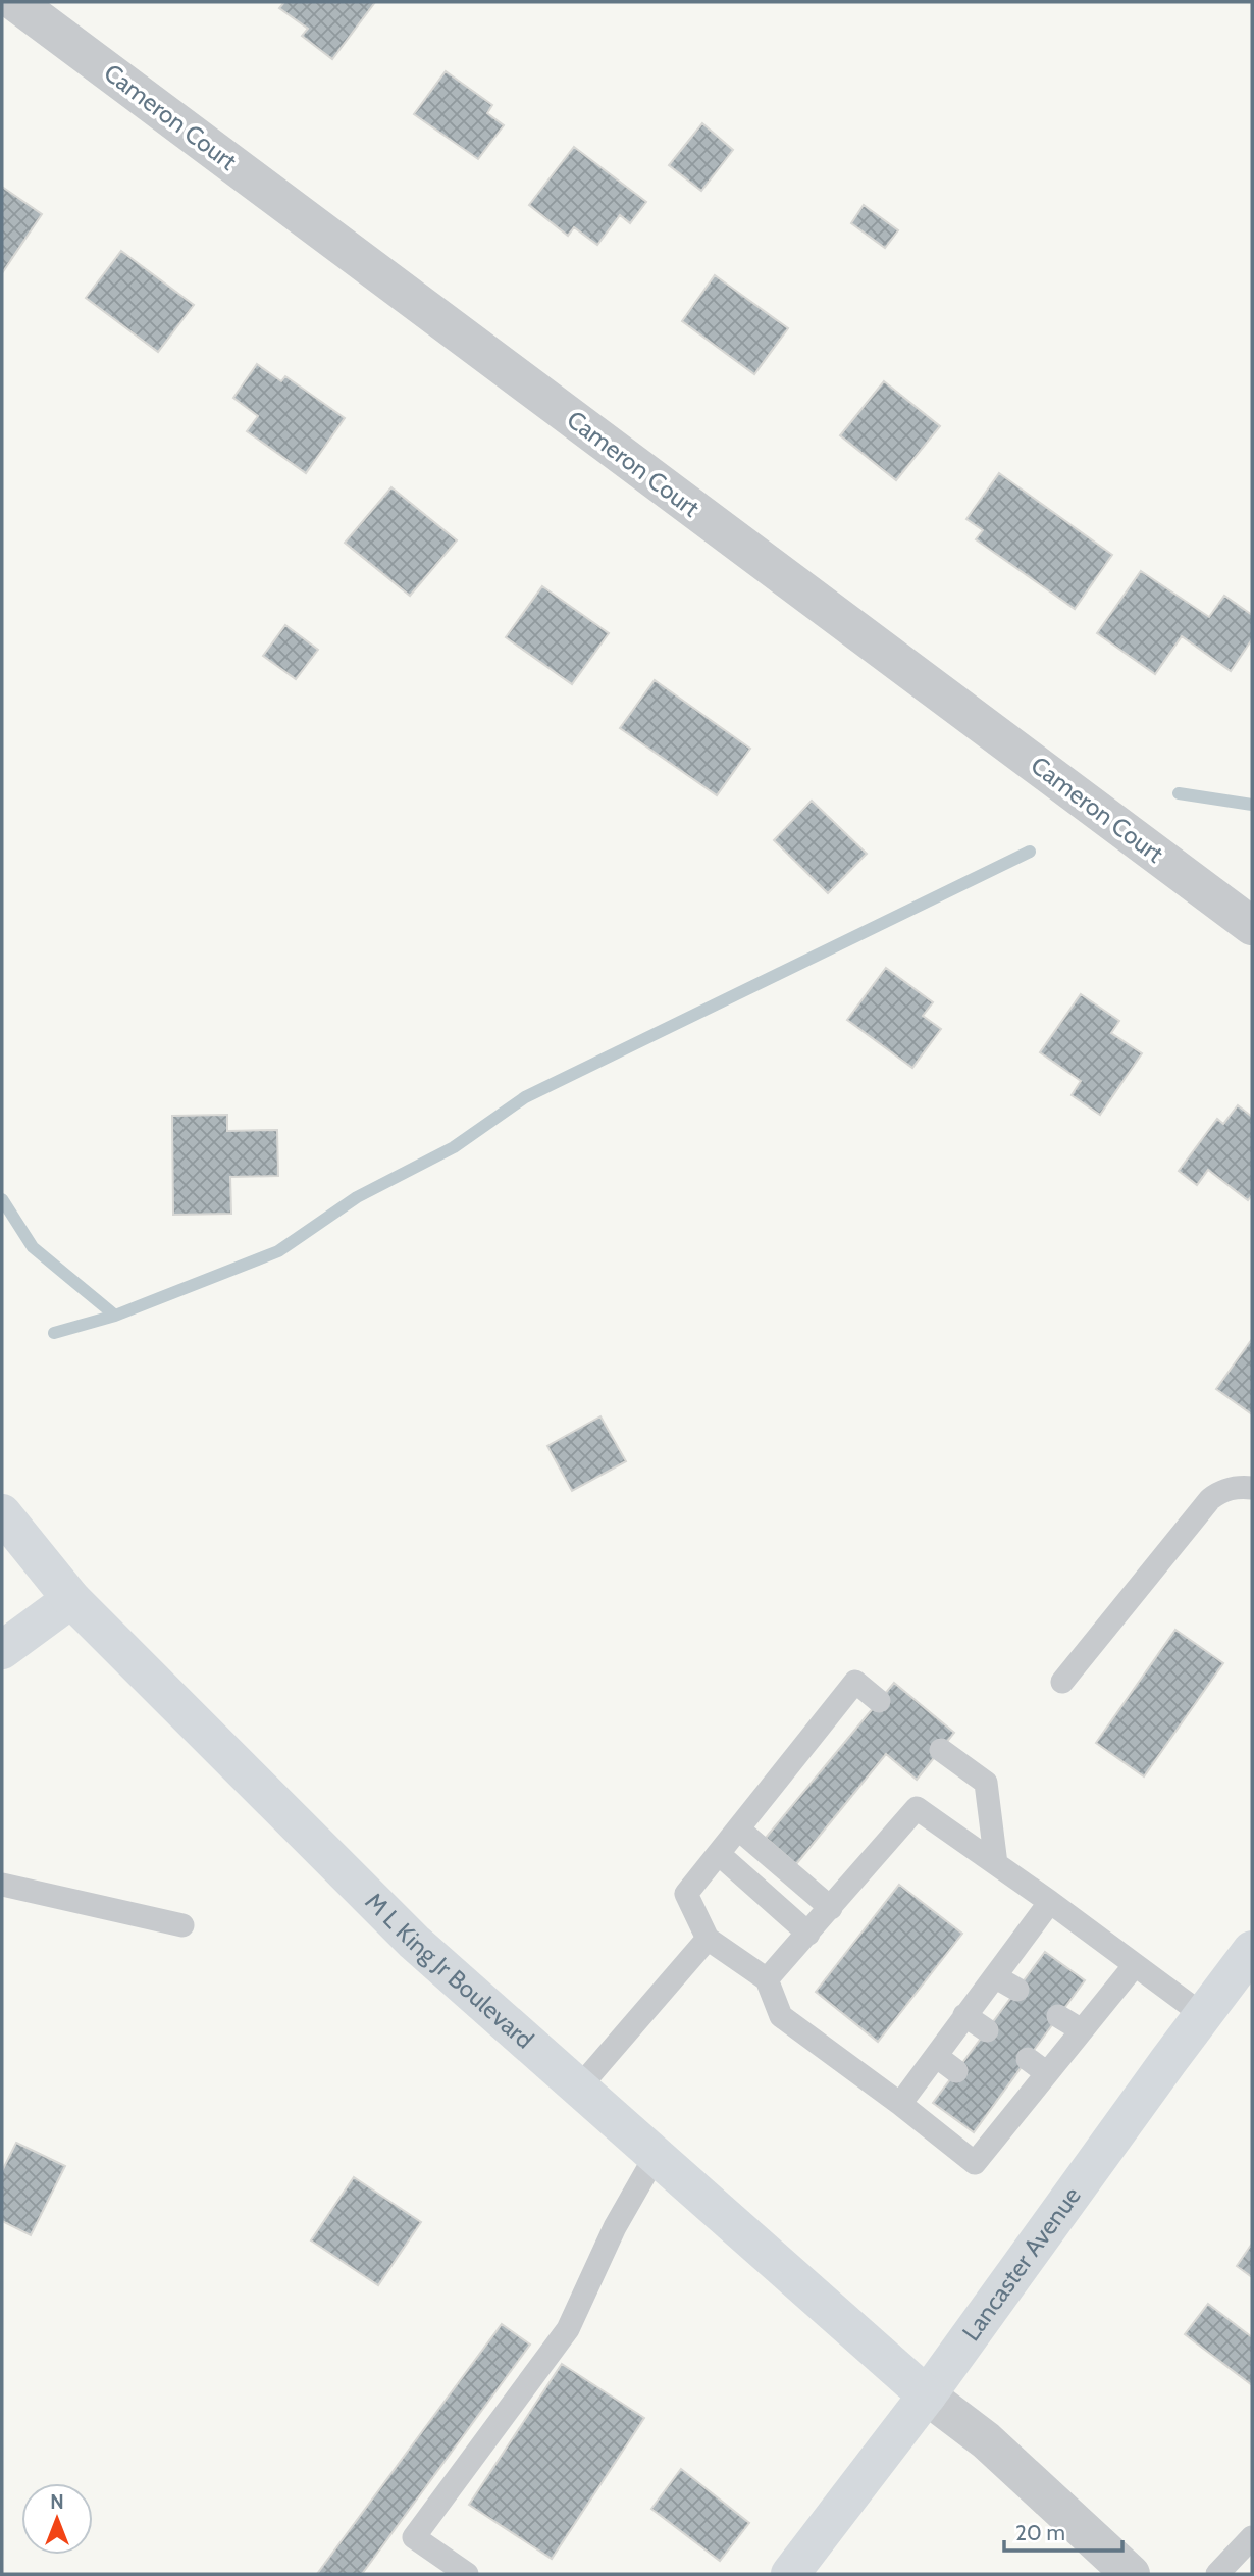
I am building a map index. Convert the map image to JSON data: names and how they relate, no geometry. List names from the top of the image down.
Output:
{
  "streets": {
    "main road": ["M L King Jr Boulevard", "Lancaster Avenue"],
    "street": ["Cameron Court"]
  },
  "crossings": [
    ["M L King Jr Boulevard", "Lancaster Avenue"]
  ],
  "scale_bar": "20 m",
  "north": "top"
}
